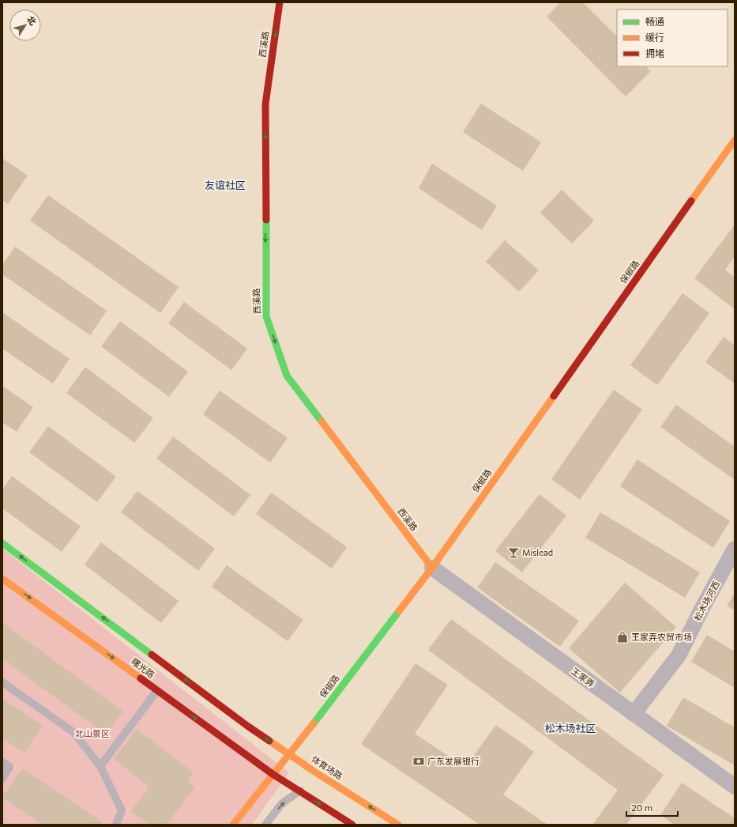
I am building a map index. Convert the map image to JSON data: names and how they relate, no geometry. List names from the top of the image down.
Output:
{
  "streets": {
    "main road": [
      "西溪路",
      "保俶路",
      "曙光路",
      "体育场路"
    ],
    "street": ["松木场河西", "王家弄"]
  },
  "crossings": [
    ["西溪路", "保俶路"],
    ["西溪路", "王家弄"],
    ["保俶路", "曙光路"],
    ["保俶路", "王家弄"],
    ["保俶路", "体育场路"],
    ["松木场河西", "王家弄"],
    ["曙光路", "体育场路"]
  ],
  "one_way": ["西溪路"],
  "districts": ["友谊社区", "松木场社区"],
  "parks": ["北山景区"],
  "places": {
    "bar": ["Mislead"],
    "shop": ["王家弄农贸市场"],
    "bank": ["广东发展银行"]
  },
  "legend": ["畅通", "缓行", "拥堵"],
  "scale_bar": "20 m",
  "north": "top right"
}
